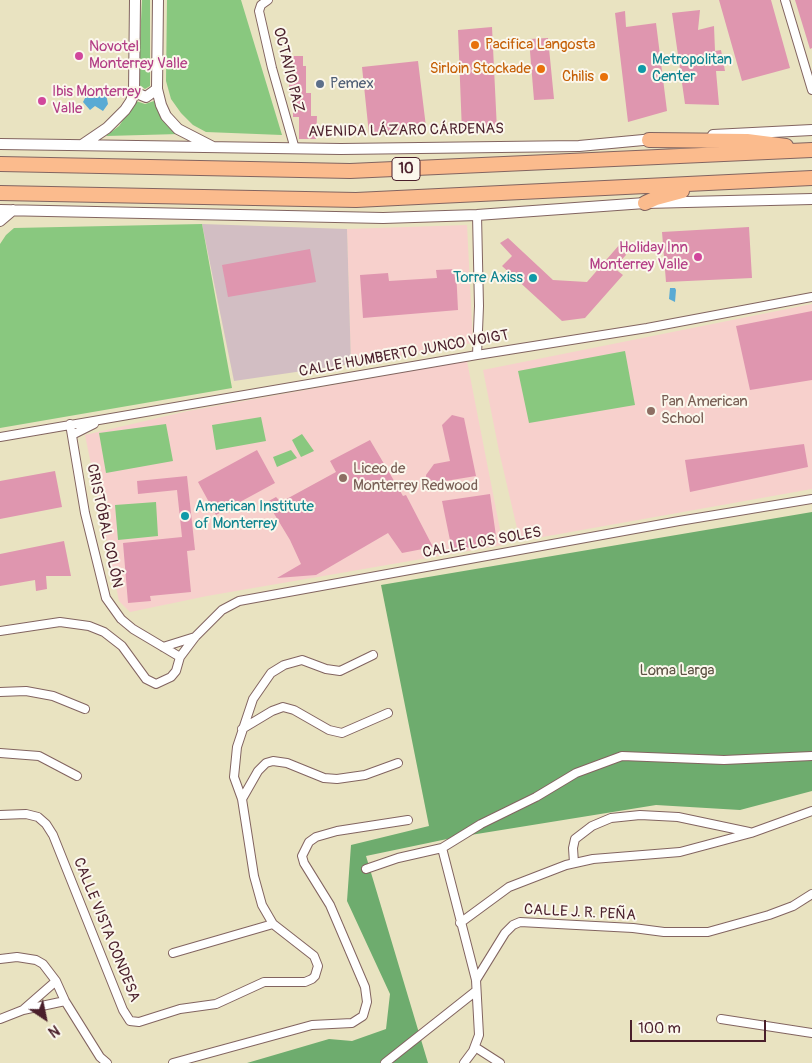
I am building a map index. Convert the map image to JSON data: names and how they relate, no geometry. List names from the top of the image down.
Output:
{
  "streets": {
    "highway": ["10"],
    "street": [
      "OCTAVIO PAZ",
      "AVENIDA LÁZARO CÁRDENAS",
      "CALLE HUMBERTO JUNCO VOIGT",
      "CRISTÓBAL COLÓN",
      "CALLE LOS SOLES",
      "CALLE J. R. PEÑA",
      "CALLE VISTA CONDESA"
    ]
  },
  "crossings": [
    ["OCTAVIO PAZ", "AVENIDA LÁZARO CÁRDENAS"],
    ["CALLE HUMBERTO JUNCO VOIGT", "CRISTÓBAL COLÓN"],
    ["CRISTÓBAL COLÓN", "CALLE LOS SOLES"]
  ],
  "parks": ["Loma Larga"],
  "places": [
    "Pacifica Langosta",
    "Novotel Monterrey Valle",
    "Sirloin Stockade",
    "Metropolitan Center",
    "Chilis",
    "Pemex",
    "Ibis Monterrey Valle",
    "Holiday Inn Monterrey Valle",
    "Torre Axiss",
    "Pan American School",
    "Liceo de Monterrey Redwood",
    "American Institute of Monterrey"
  ],
  "scale_bar": "100 m",
  "north": "bottom right"
}
